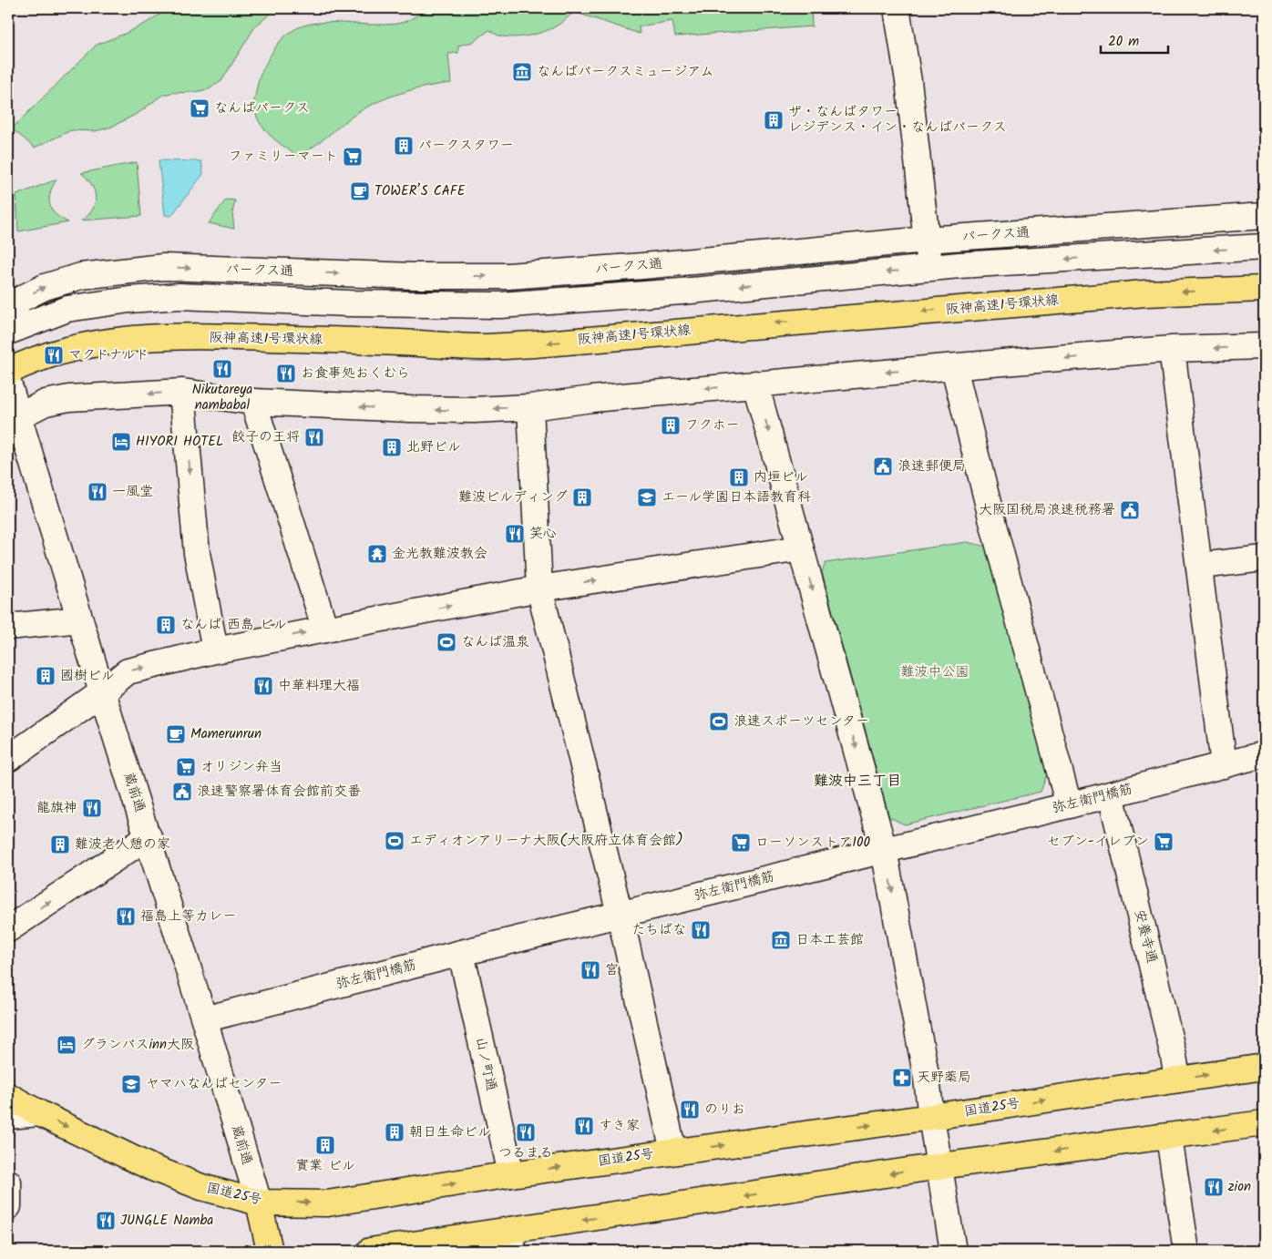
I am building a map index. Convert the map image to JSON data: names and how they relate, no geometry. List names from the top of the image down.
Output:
{
  "streets": {
    "highway": ["阪神高速1号環状線", "国道25号"],
    "street": [
      "パークス通",
      "蔵前通",
      "弥左衛門橋筋",
      "安養寺通",
      "山ノ町通"
    ]
  },
  "crossings": [
    ["蔵前通", "弥左衛門橋筋"],
    ["蔵前通", "国道25号"],
    ["弥左衛門橋筋", "安養寺通"],
    ["弥左衛門橋筋", "山ノ町通"],
    ["安養寺通", "国道25号"],
    ["山ノ町通", "国道25号"]
  ],
  "one_way": ["阪神高速1号環状線"],
  "districts": ["難波中三丁目"],
  "parks": ["難波中公園"],
  "places": {
    "museum": ["なんばパークスミュージアム", "日本工芸館"],
    "supermarket": [
      "なんばパークス",
      "ファミリーマート",
      "オリジン弁当",
      "セブン-イレブン",
      "ローソンストア100"
    ],
    "building": [
      "ザ・なんばタワー レジデンス・イン・なんばパークス",
      "パークスタワー",
      "フクホー",
      "北野ビル",
      "内垣ビル",
      "難波ビルディング",
      "なんば 西島 ビル",
      "國樹ビル",
      "難波老人憩の家",
      "朝日生命ビル",
      "實業 ビル"
    ],
    "cafe": ["TOWER’S CAFE", "Mamerunrun"],
    "restaurant": [
      "マクドナルド",
      "Nikutareya nambabal",
      "お食事処おくむら",
      "餃子の王将",
      "一風堂",
      "笑心",
      "中華料理大福",
      "龍旗神",
      "福島上等カレー",
      "たちばな",
      "宮",
      "のりお",
      "すき家",
      "つるまる",
      "zion",
      "JUNGLE Namba"
    ],
    "hotel": ["HIYORI HOTEL", "グランパスinn大阪"],
    "public building": ["浪速郵便局", "大阪国税局浪速税務署", "浪速警察署体育会館前交番"],
    "school or university": ["エール学園日本語教育科", "ヤマハなんばセンター"],
    "temple": ["金光教難波教会"],
    "sports": ["なんば温泉", "浪速スポーツセンター", "エディオンアリーナ大阪(大阪府立体育会館)"],
    "pharmacy": ["天野薬局"]
  },
  "scale_bar": "20 m"
}
